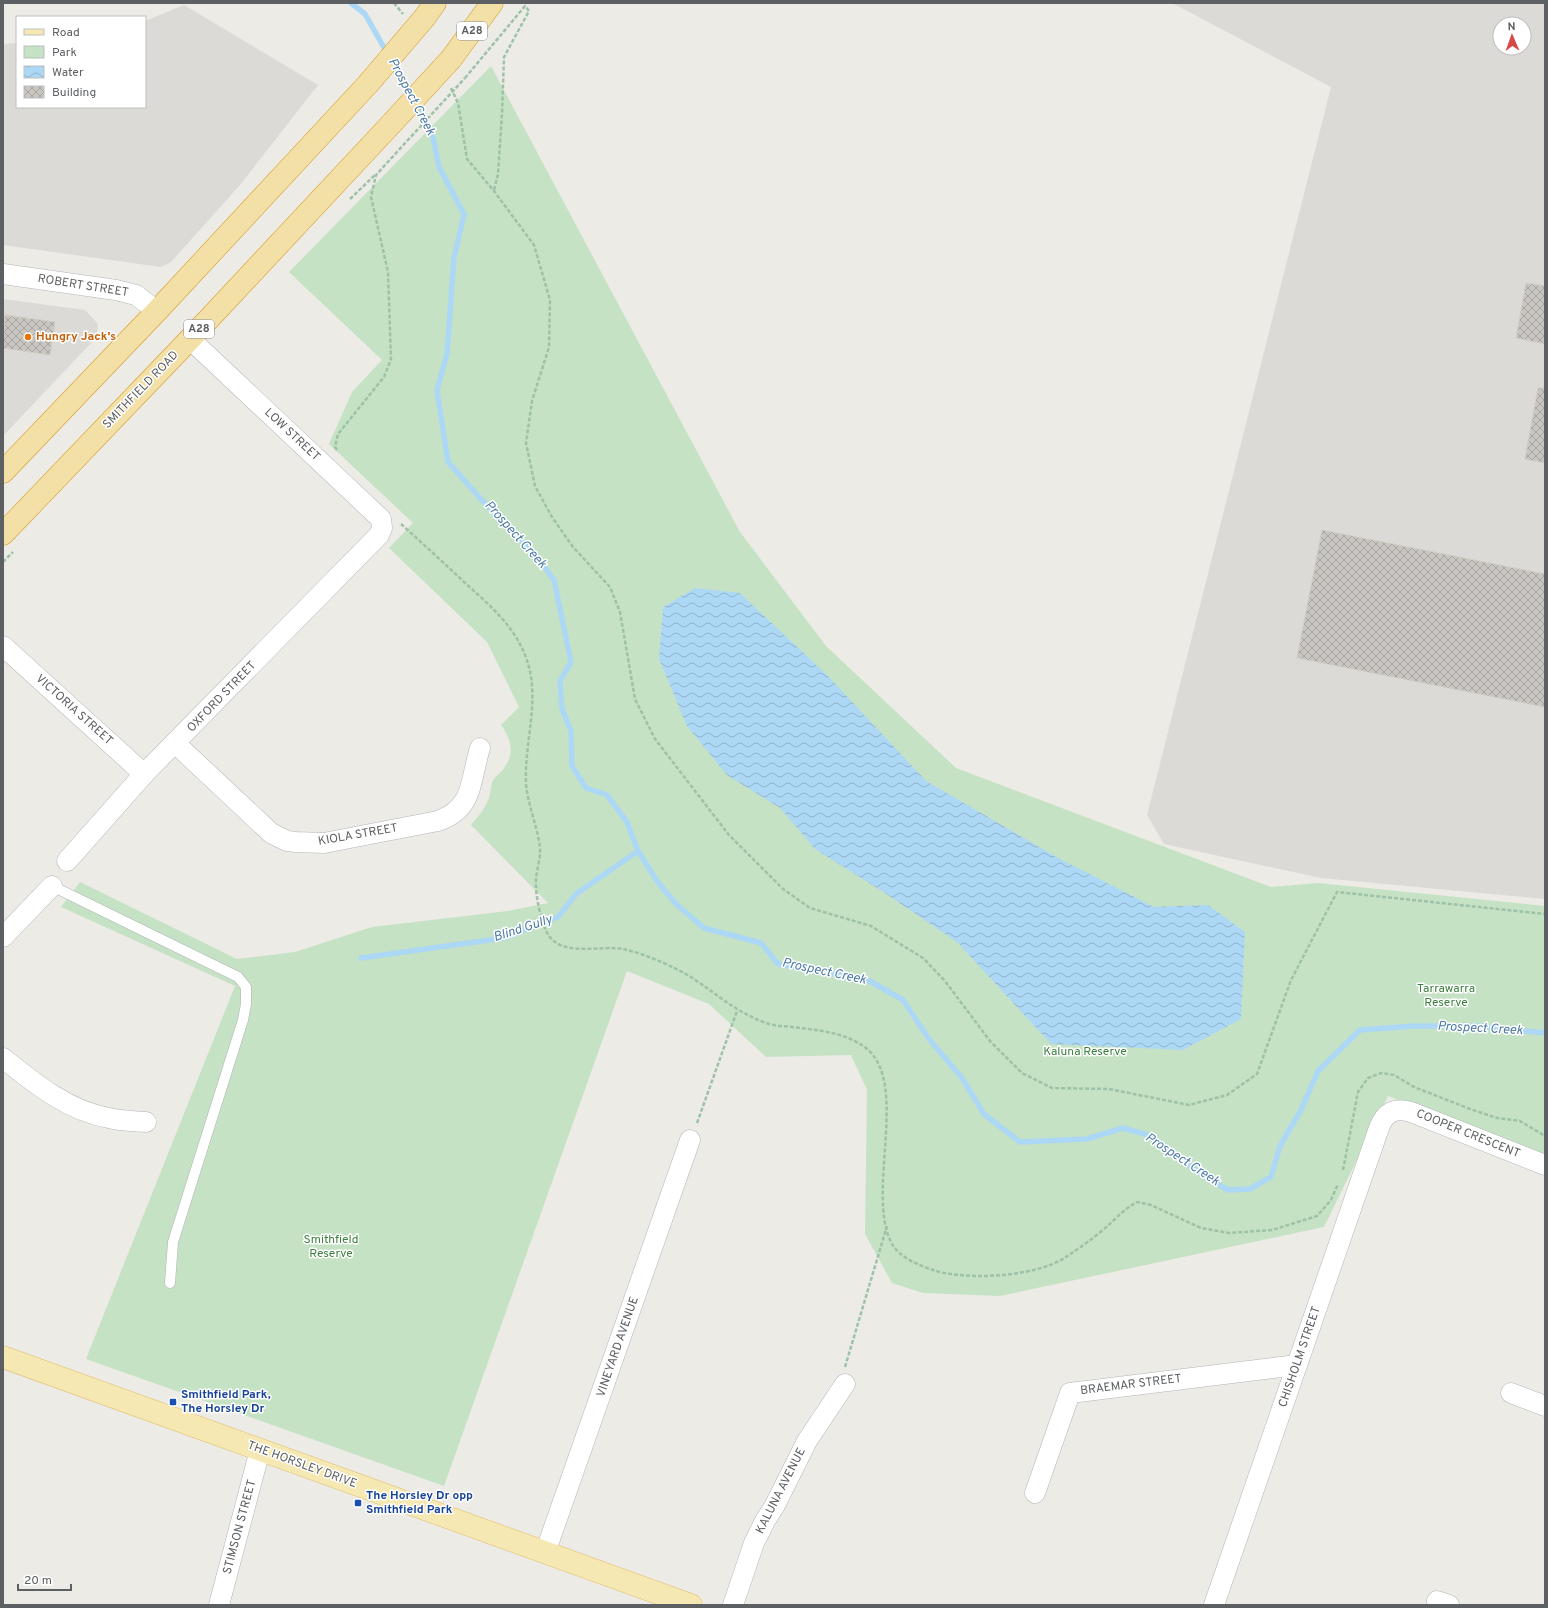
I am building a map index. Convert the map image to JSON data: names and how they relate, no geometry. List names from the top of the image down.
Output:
{
  "streets": {
    "highway": ["A28", "SMITHFIELD ROAD"],
    "main road": ["THE HORSLEY DRIVE"],
    "street": [
      "ROBERT STREET",
      "LOW STREET",
      "OXFORD STREET",
      "VICTORIA STREET",
      "KIOLA STREET",
      "COOPER CRESCENT",
      "VINEYARD AVENUE",
      "CHISHOLM STREET",
      "BRAEMAR STREET",
      "KALUNA AVENUE",
      "STIMSON STREET"
    ]
  },
  "crossings": [
    ["SMITHFIELD ROAD", "LOW STREET"],
    ["LOW STREET", "OXFORD STREET"],
    ["OXFORD STREET", "VICTORIA STREET"],
    ["OXFORD STREET", "KIOLA STREET"],
    ["COOPER CRESCENT", "CHISHOLM STREET"],
    ["VINEYARD AVENUE", "THE HORSLEY DRIVE"],
    ["CHISHOLM STREET", "BRAEMAR STREET"],
    ["THE HORSLEY DRIVE", "STIMSON STREET"]
  ],
  "water": ["Prospect Creek", "Blind Gully"],
  "parks": ["Tarrawarra Reserve", "Kaluna Reserve", "Smithfield Reserve"],
  "places": {
    "other": ["Hungry Jack's"],
    "transit": ["Smithfield Park, The Horsley Dr", "The Horsley Dr opp Smithfield Park"]
  },
  "legend": [
    "Road",
    "Park",
    "Water",
    "Building"
  ],
  "scale_bar": "20 m",
  "north": "top"
}
